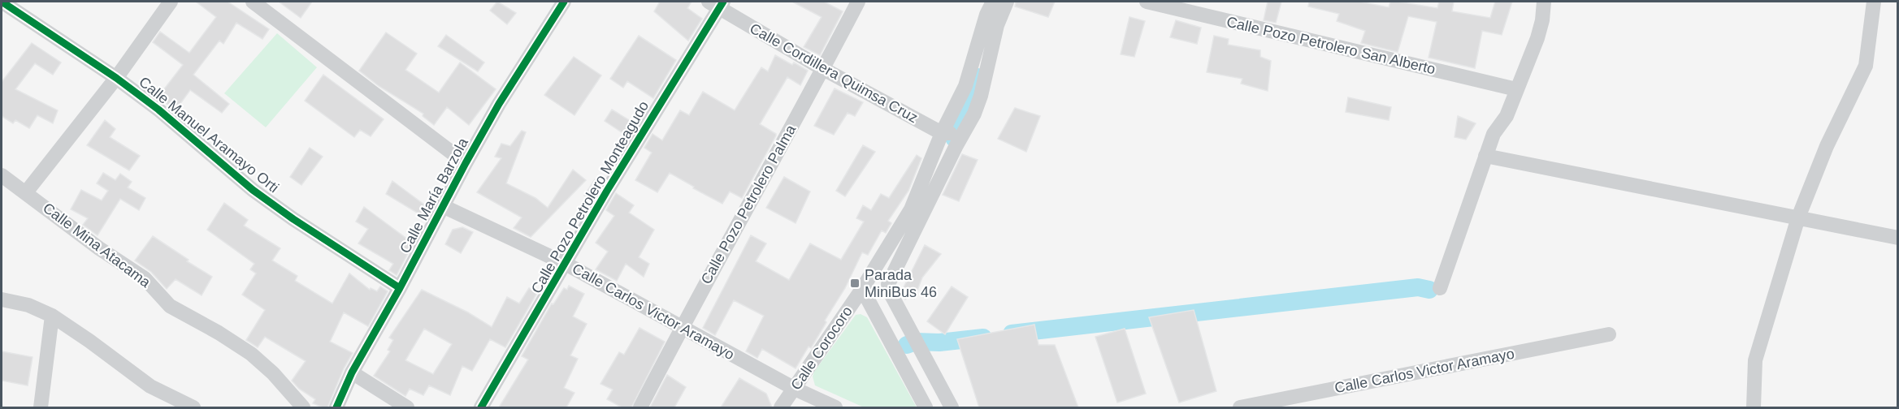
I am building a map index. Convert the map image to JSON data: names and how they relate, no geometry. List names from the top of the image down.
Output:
{
  "streets": {
    "street": [
      "Calle Pozo Petrolero San Alberto",
      "Calle Cordillera Quimsa Cruz",
      "Calle Manuel Aramayo Orti",
      "Calle María Barzola",
      "Calle Pozo Petrolero Monteagudo",
      "Calle Pozo Petrolero Palma",
      "Calle Mina Atacama",
      "Calle Carlos Victor Aramayo",
      "Calle Corocoro"
    ]
  },
  "crossings": [
    ["Calle Cordillera Quimsa Cruz", "Calle Pozo Petrolero Monteagudo"],
    ["Calle Cordillera Quimsa Cruz", "Calle Pozo Petrolero Palma"],
    ["Calle Cordillera Quimsa Cruz", "Calle Corocoro"],
    ["Calle Manuel Aramayo Orti", "Calle María Barzola"],
    ["Calle María Barzola", "Calle Carlos Victor Aramayo"],
    ["Calle Pozo Petrolero Monteagudo", "Calle Carlos Victor Aramayo"],
    ["Calle Pozo Petrolero Palma", "Calle Carlos Victor Aramayo"],
    ["Calle Carlos Victor Aramayo", "Calle Corocoro"]
  ],
  "places": {
    "transit": ["Parada MiniBus 46"]
  }
}
